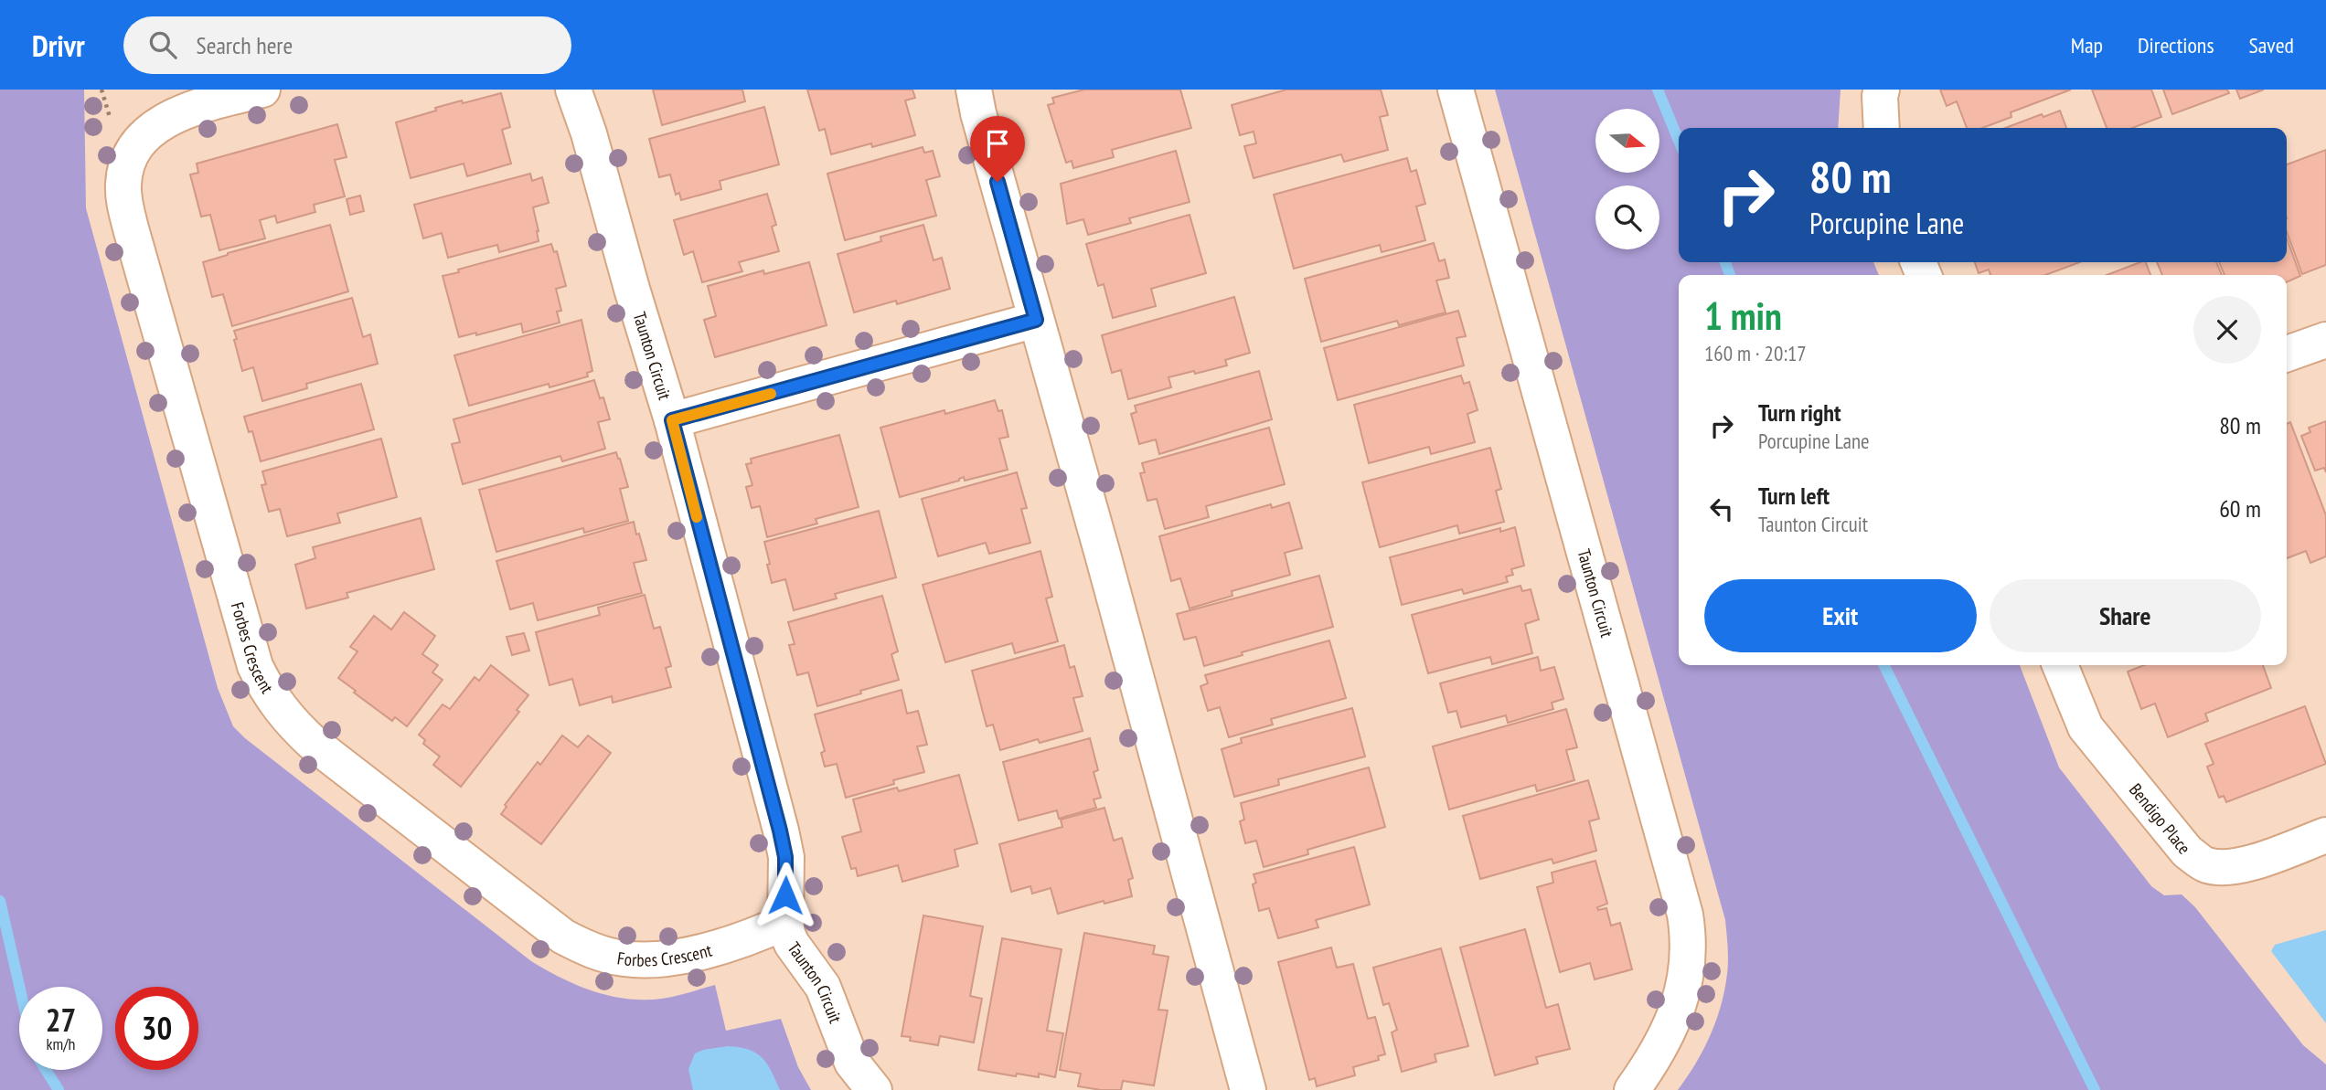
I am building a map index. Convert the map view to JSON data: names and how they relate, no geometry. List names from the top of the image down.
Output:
{
  "streets": {
    "street": ["Taunton Circuit", "Forbes Crescent", "Bendigo Place"]
  },
  "crossings": [
    ["Taunton Circuit", "Forbes Crescent"]
  ],
  "north": "right",
  "page": {
    "header": "Drivr",
    "search": "Search here",
    "nav": ["Map", "Directions", "Saved"],
    "turn": ["80 m", "Porcupine Lane"],
    "heading": ["1 min", "160 m · 20:17"],
    "list": [
      {
        "name": "Turn right",
        "note": "Porcupine Lane",
        "value": "80 m"
      },
      {
        "name": "Turn left",
        "note": "Taunton Circuit",
        "value": "60 m"
      }
    ],
    "buttons": ["Exit", "Share"],
    "speed": "27 km/h",
    "limit": "30"
  }
}
